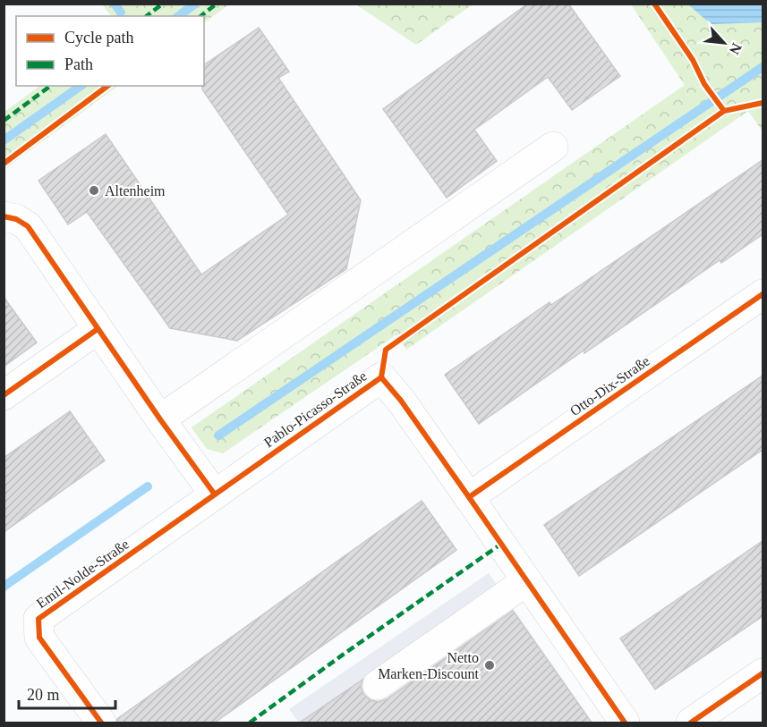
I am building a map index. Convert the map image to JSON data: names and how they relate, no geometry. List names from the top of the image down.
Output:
{
  "streets": {
    "street": ["Otto-Dix-Straße", "Pablo-Picasso-Straße", "Emil-Nolde-Straße"]
  },
  "crossings": [
    ["Otto-Dix-Straße", "Pablo-Picasso-Straße"],
    ["Pablo-Picasso-Straße", "Emil-Nolde-Straße"]
  ],
  "places": ["Altenheim", "Netto Marken-Discount"],
  "legend": ["Cycle path", "Path"],
  "scale_bar": "20 m",
  "north": "bottom right"
}
